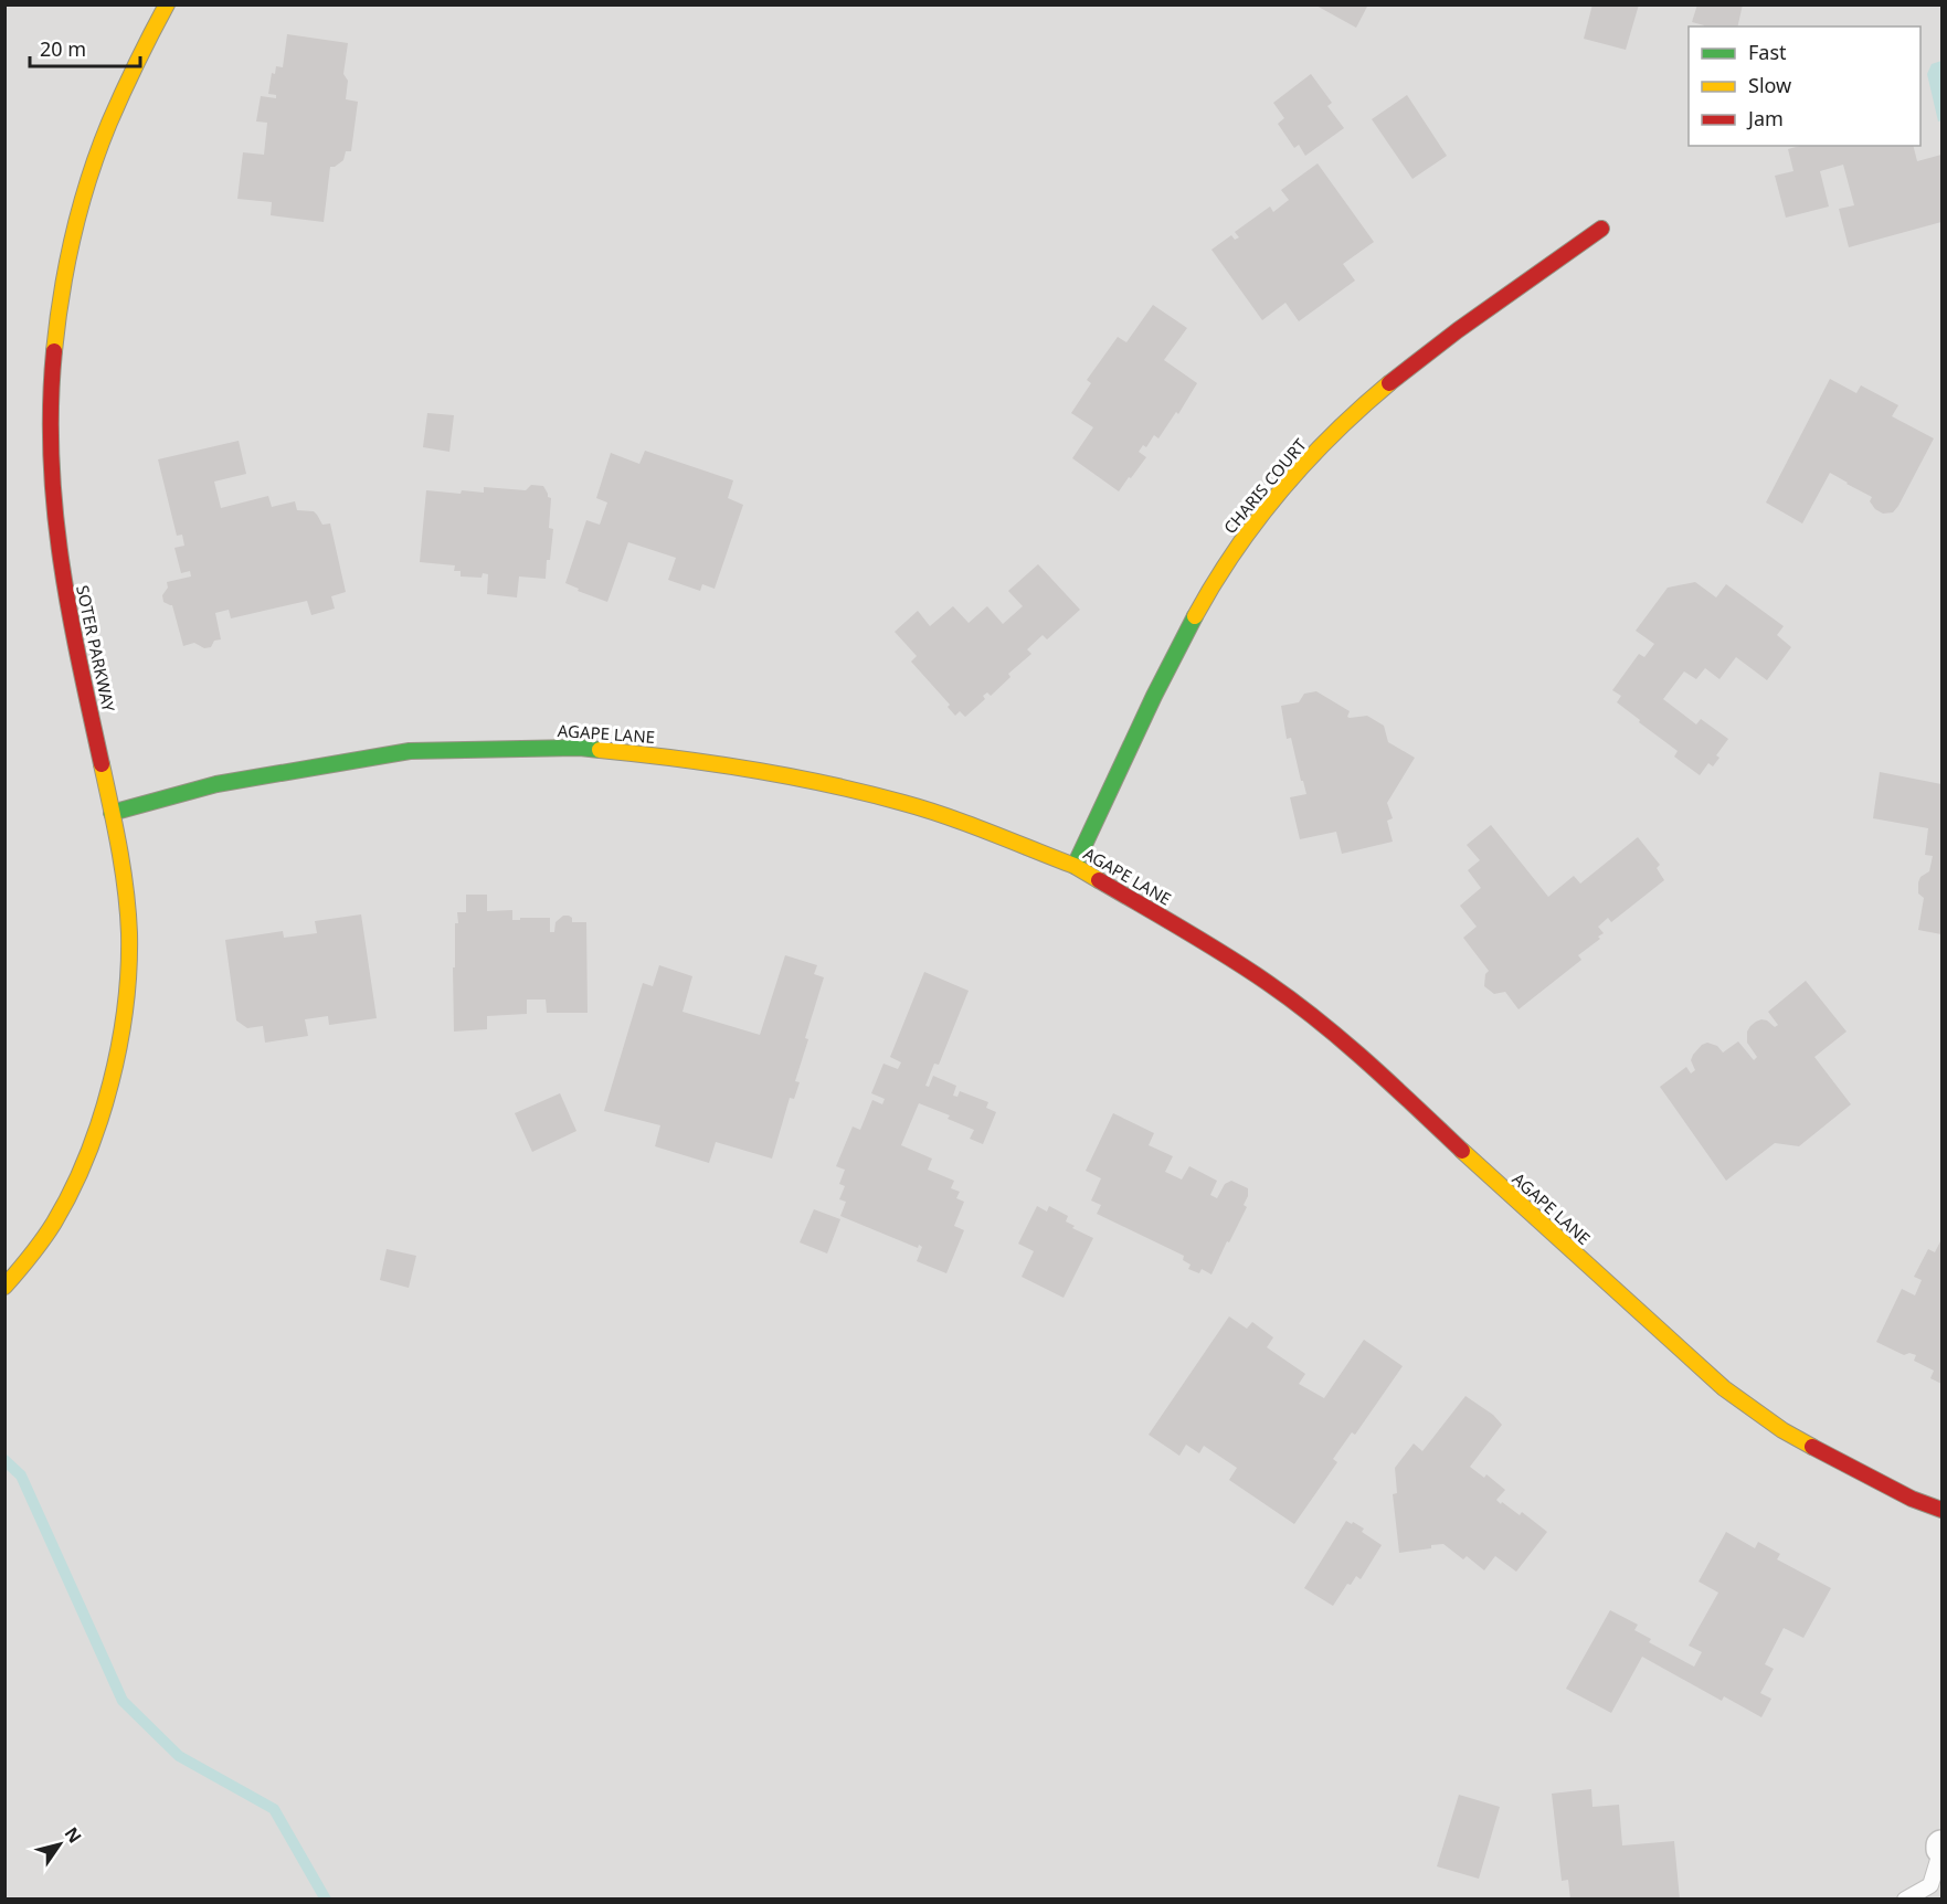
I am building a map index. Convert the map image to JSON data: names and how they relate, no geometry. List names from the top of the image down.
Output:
{
  "streets": {
    "street": ["CHARIS COURT", "SOTER PARKWAY", "AGAPE LANE"]
  },
  "crossings": [
    ["CHARIS COURT", "AGAPE LANE"],
    ["SOTER PARKWAY", "AGAPE LANE"]
  ],
  "legend": ["Fast", "Slow", "Jam"],
  "scale_bar": "20 m",
  "north": "top right"
}
